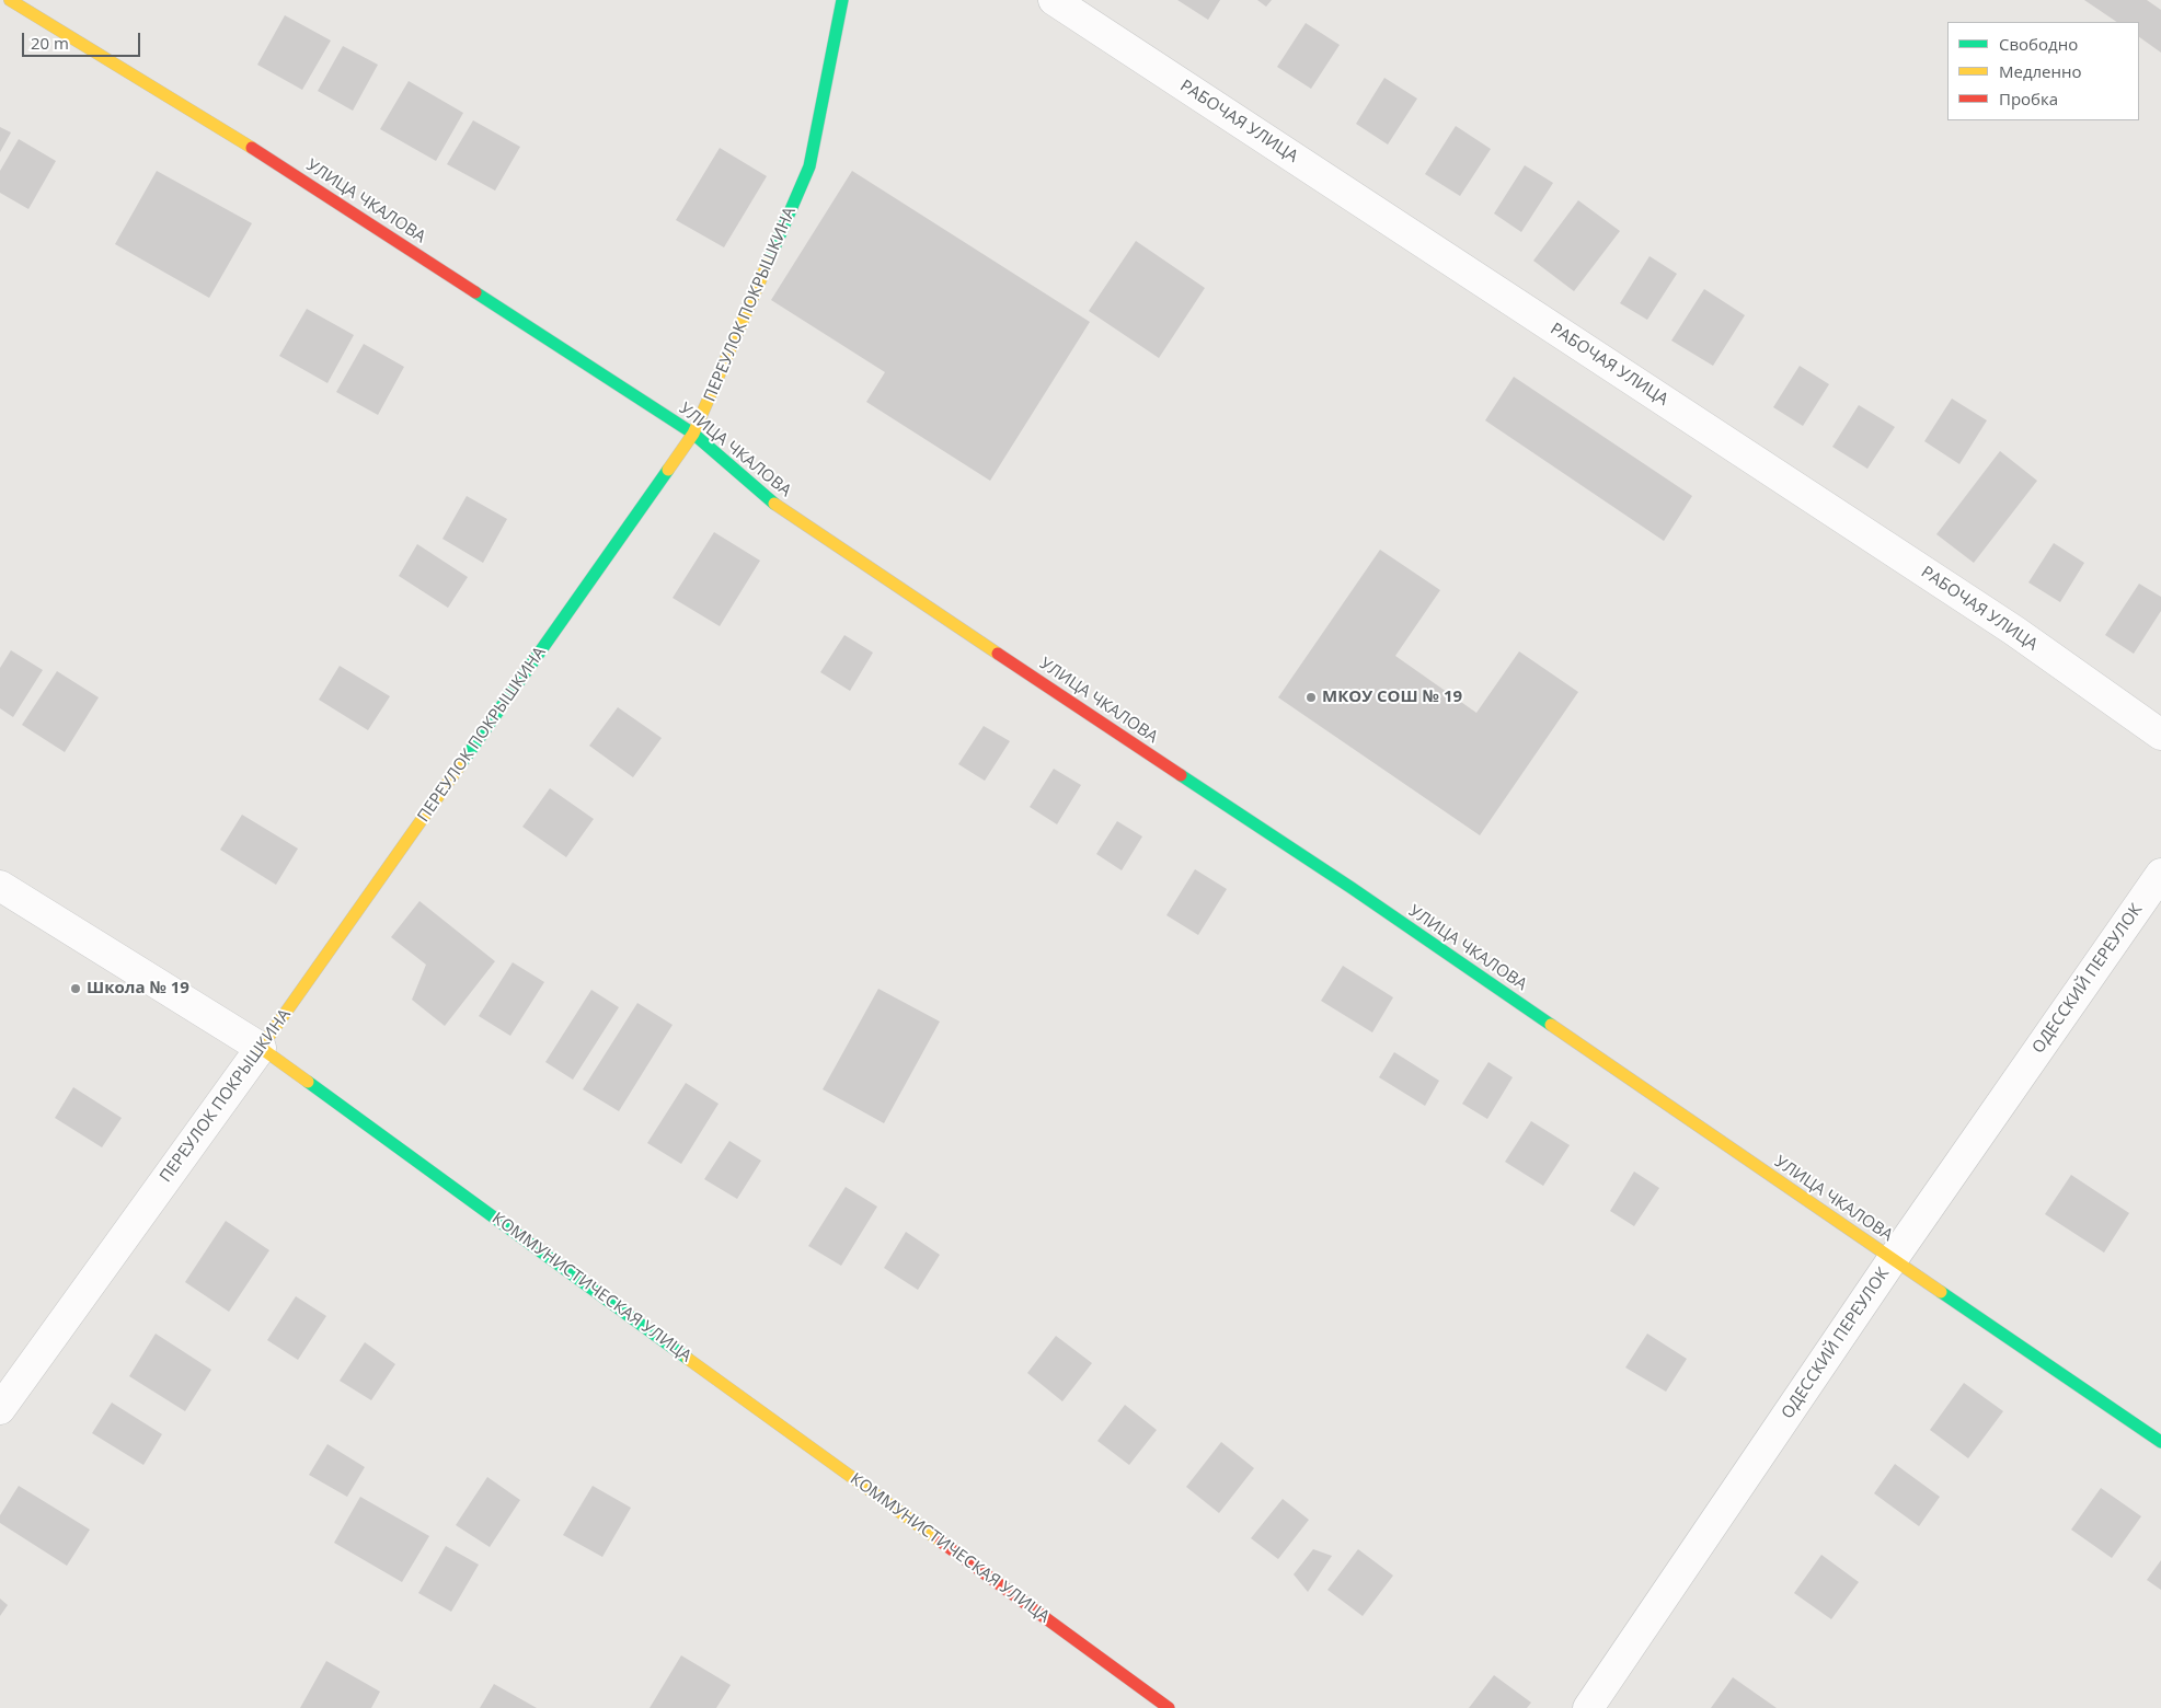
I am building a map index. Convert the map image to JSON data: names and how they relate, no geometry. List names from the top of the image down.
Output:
{
  "streets": {
    "street": [
      "РАБОЧАЯ УЛИЦА",
      "УЛИЦА ЧКАЛОВА",
      "ПЕРЕУЛОК ПОКРЫШКИНА",
      "ОДЕССКИЙ ПЕРЕУЛОК",
      "КОММУНИСТИЧЕСКАЯ УЛИЦА"
    ]
  },
  "crossings": [
    ["УЛИЦА ЧКАЛОВА", "ПЕРЕУЛОК ПОКРЫШКИНА"],
    ["УЛИЦА ЧКАЛОВА", "ОДЕССКИЙ ПЕРЕУЛОК"],
    ["ПЕРЕУЛОК ПОКРЫШКИНА", "КОММУНИСТИЧЕСКАЯ УЛИЦА"]
  ],
  "places": ["МКОУ СОШ № 19", "Школа № 19"],
  "legend": ["Свободно", "Медленно", "Пробка"],
  "scale_bar": "20 m"
}
